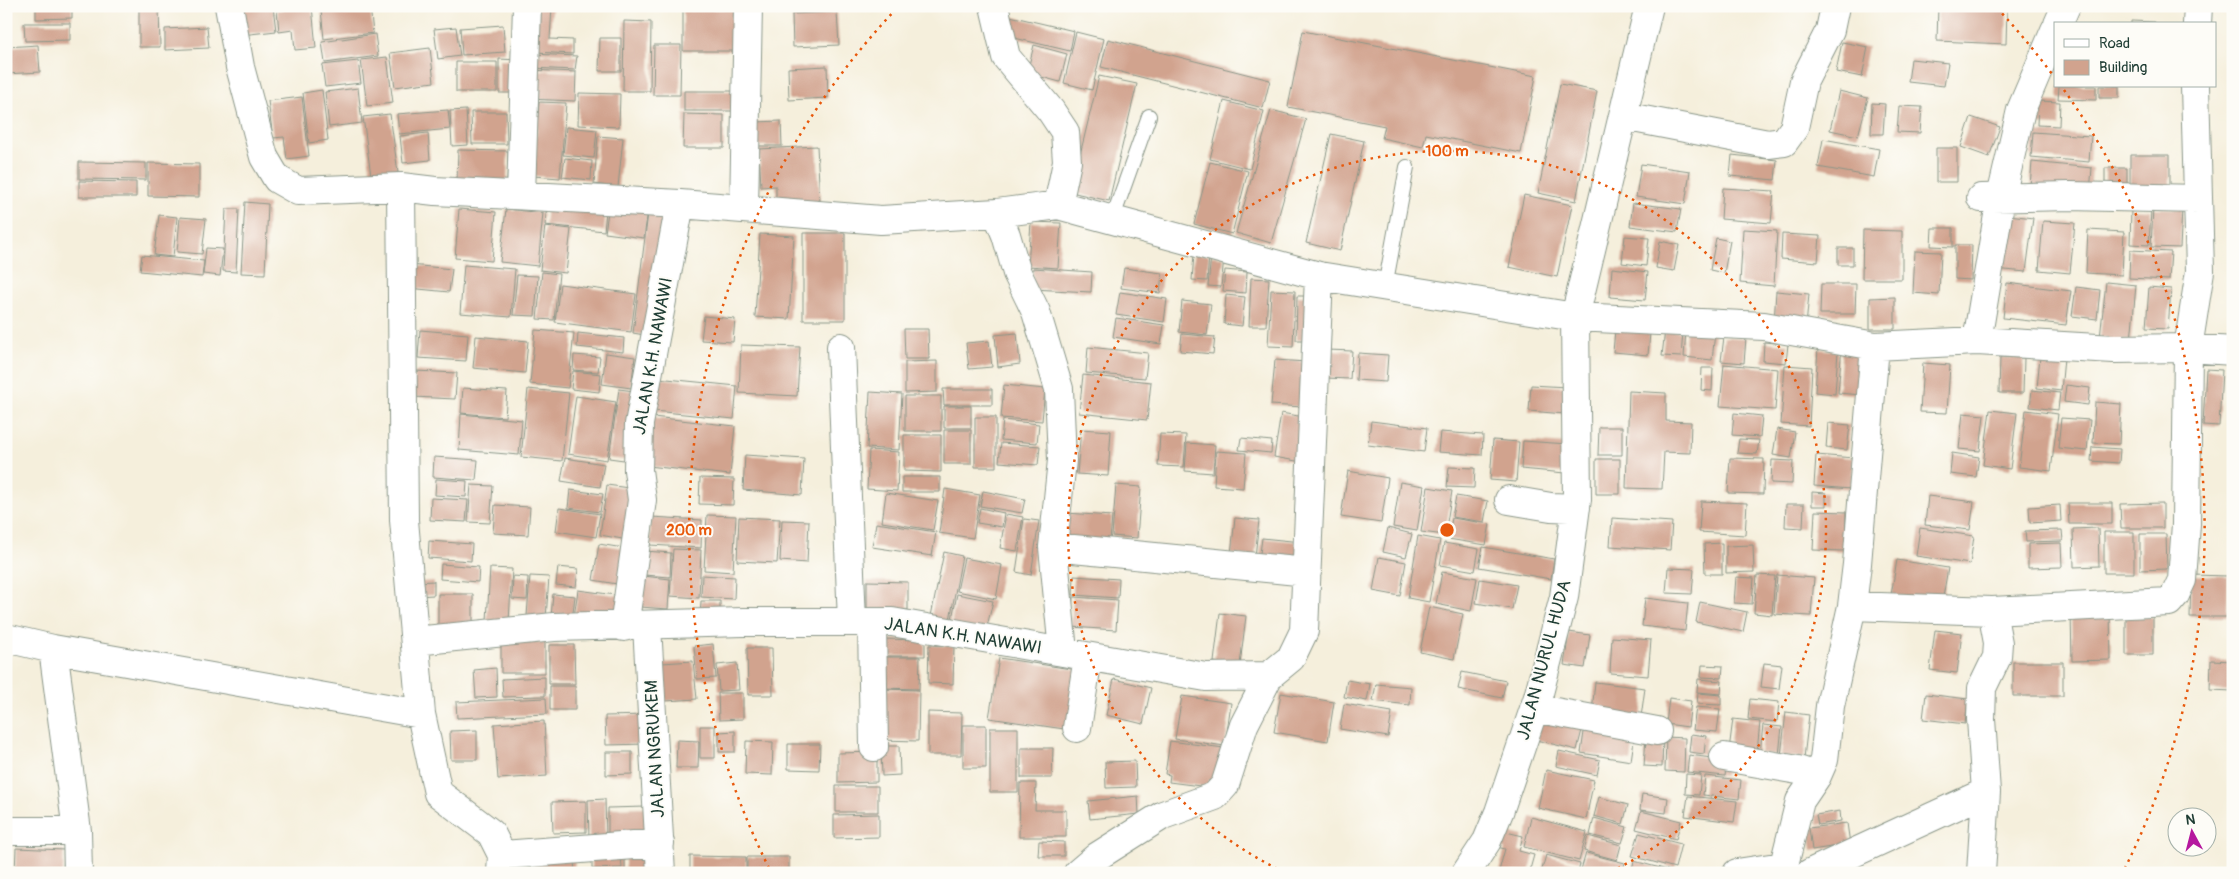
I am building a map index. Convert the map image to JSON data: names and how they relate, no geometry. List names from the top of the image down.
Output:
{
  "streets": {
    "street": ["JALAN K.H. NAWAWI", "JALAN NURUL HUDA", "JALAN NGRUKEM"]
  },
  "crossings": [
    ["JALAN K.H. NAWAWI", "JALAN NGRUKEM"]
  ],
  "legend": ["Road", "Building"],
  "north": "top",
  "rings": ["100 m", "200 m"]
}
